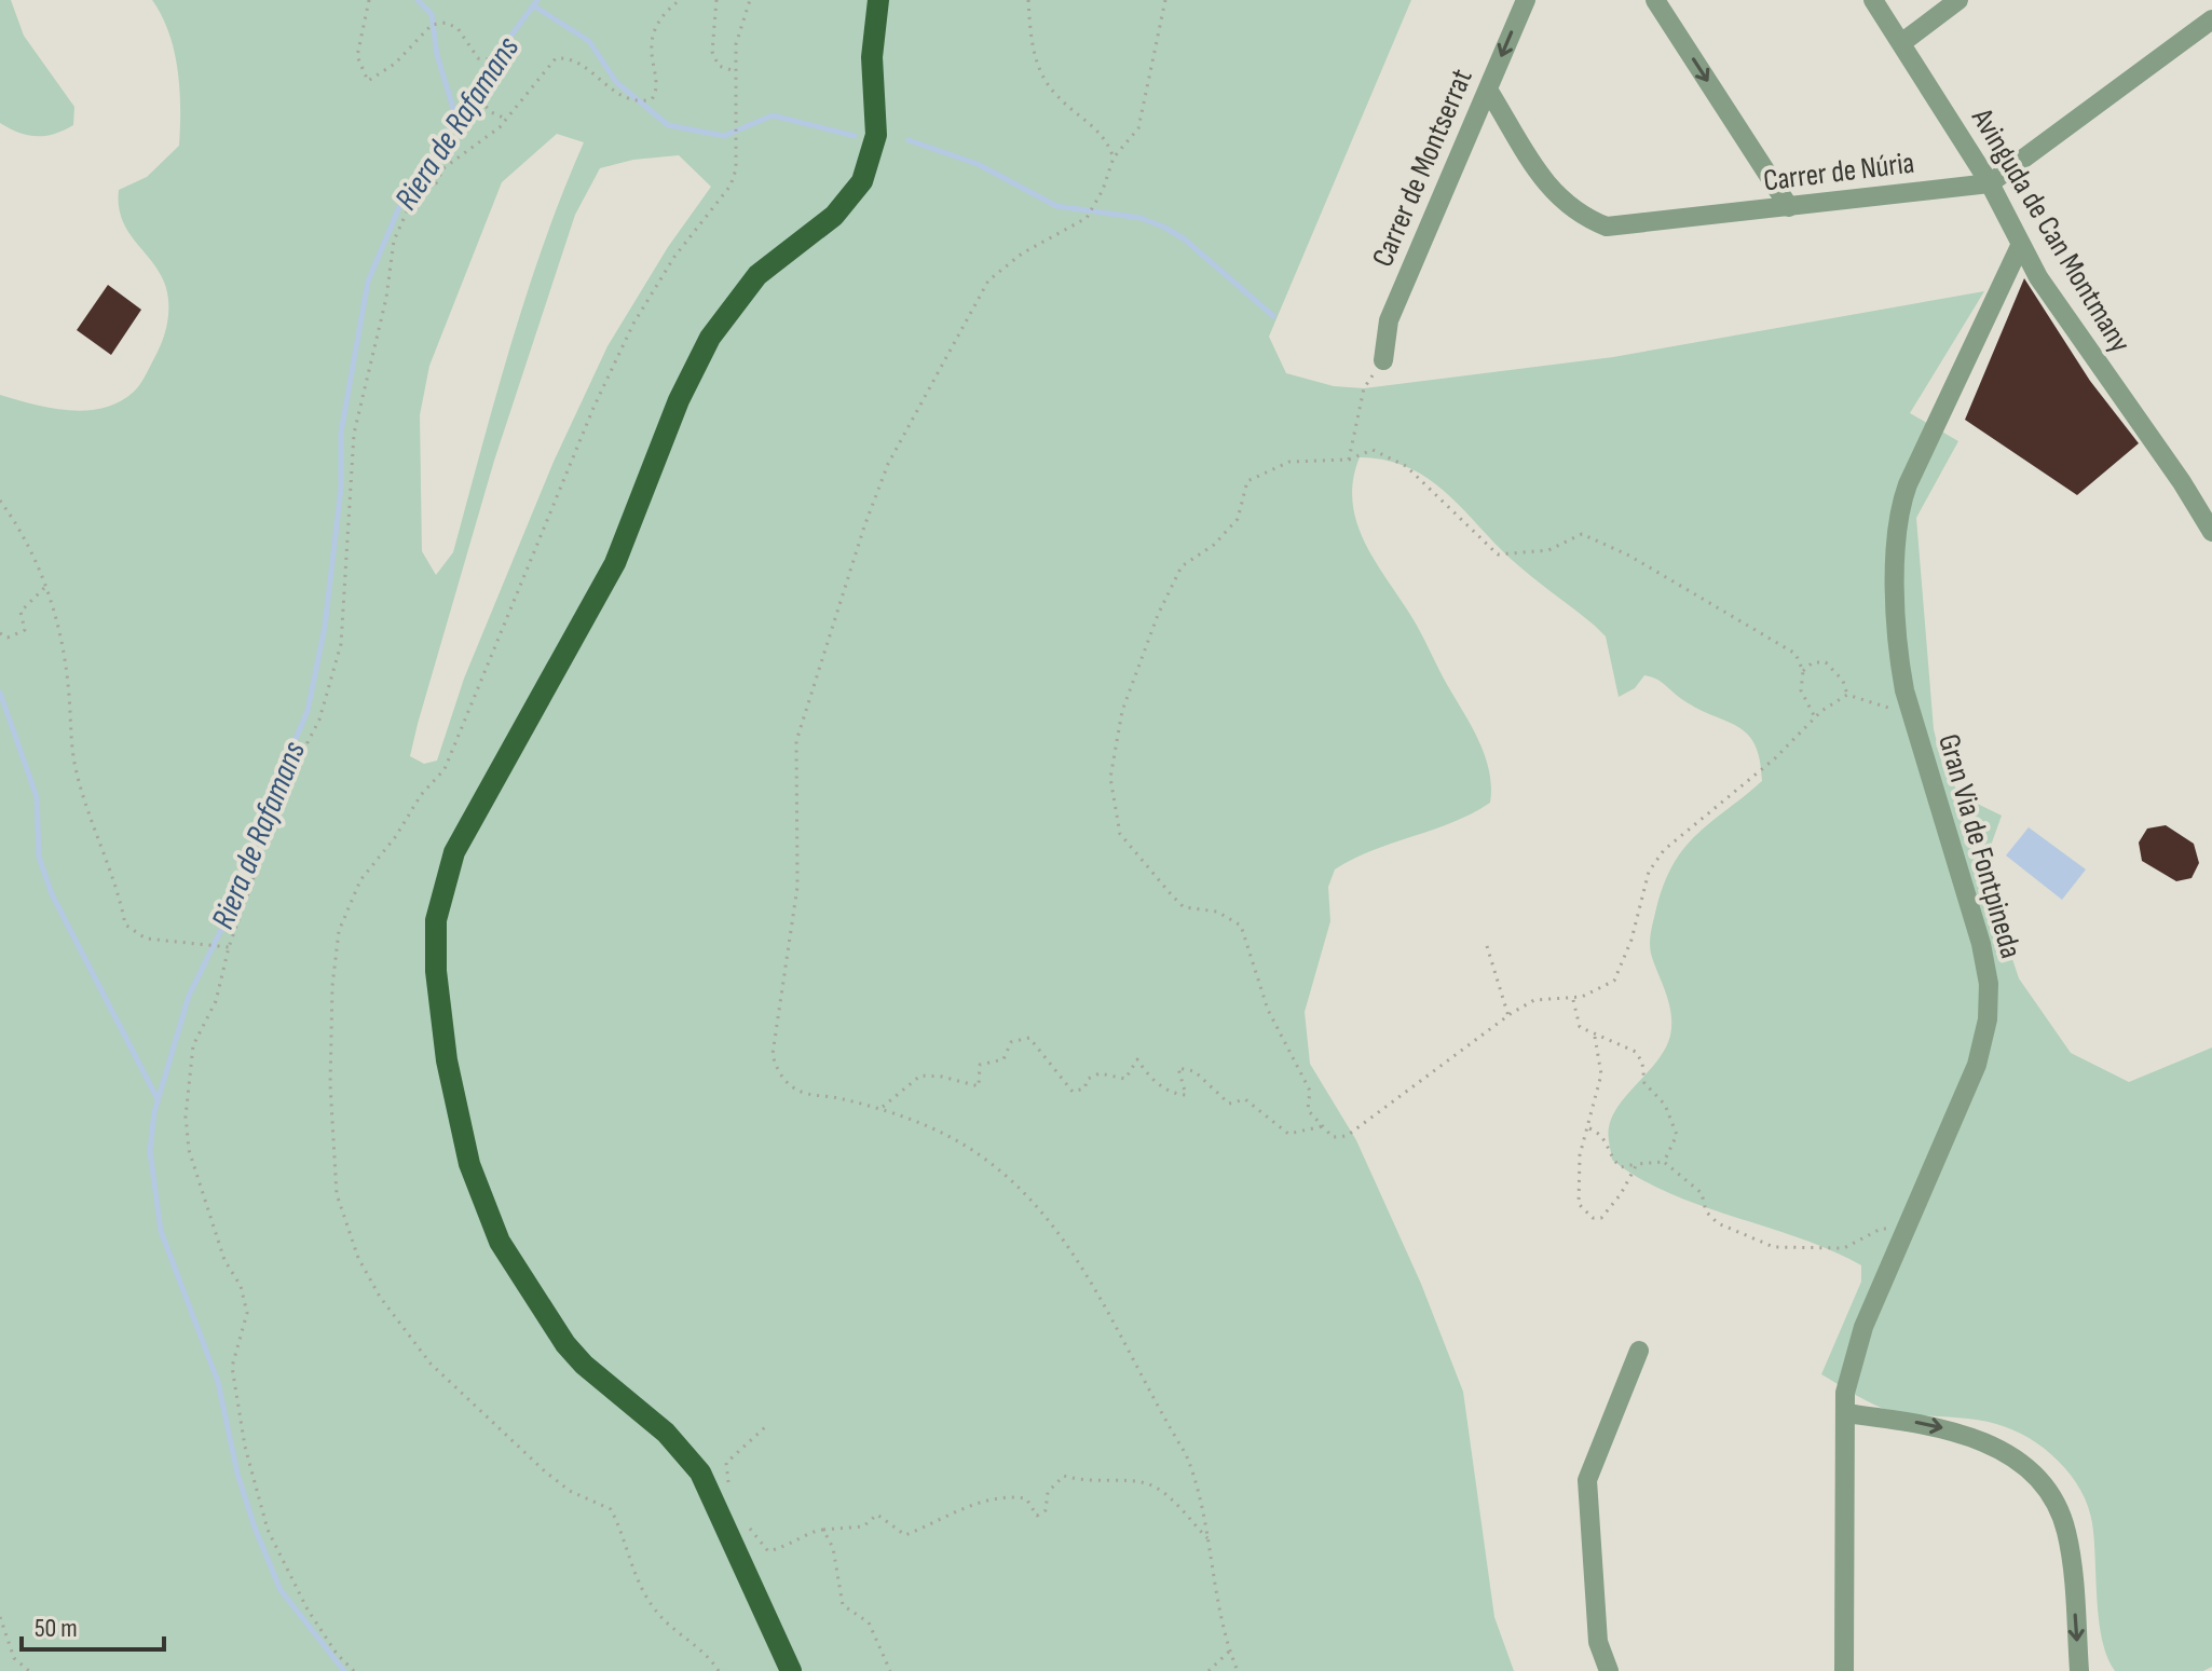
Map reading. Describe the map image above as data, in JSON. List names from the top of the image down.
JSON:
{
  "streets": {
    "street": [
      "Carrer de Montserrat",
      "Carrer de Núria",
      "Avinguda de Can Montmany",
      "Gran Via de Fontpineda"
    ]
  },
  "crossings": [
    ["Carrer de Montserrat", "Carrer de Núria"],
    ["Carrer de Núria", "Avinguda de Can Montmany"],
    ["Avinguda de Can Montmany", "Gran Via de Fontpineda"]
  ],
  "water": ["Riera de Rafamans"],
  "scale_bar": "50 m"
}
